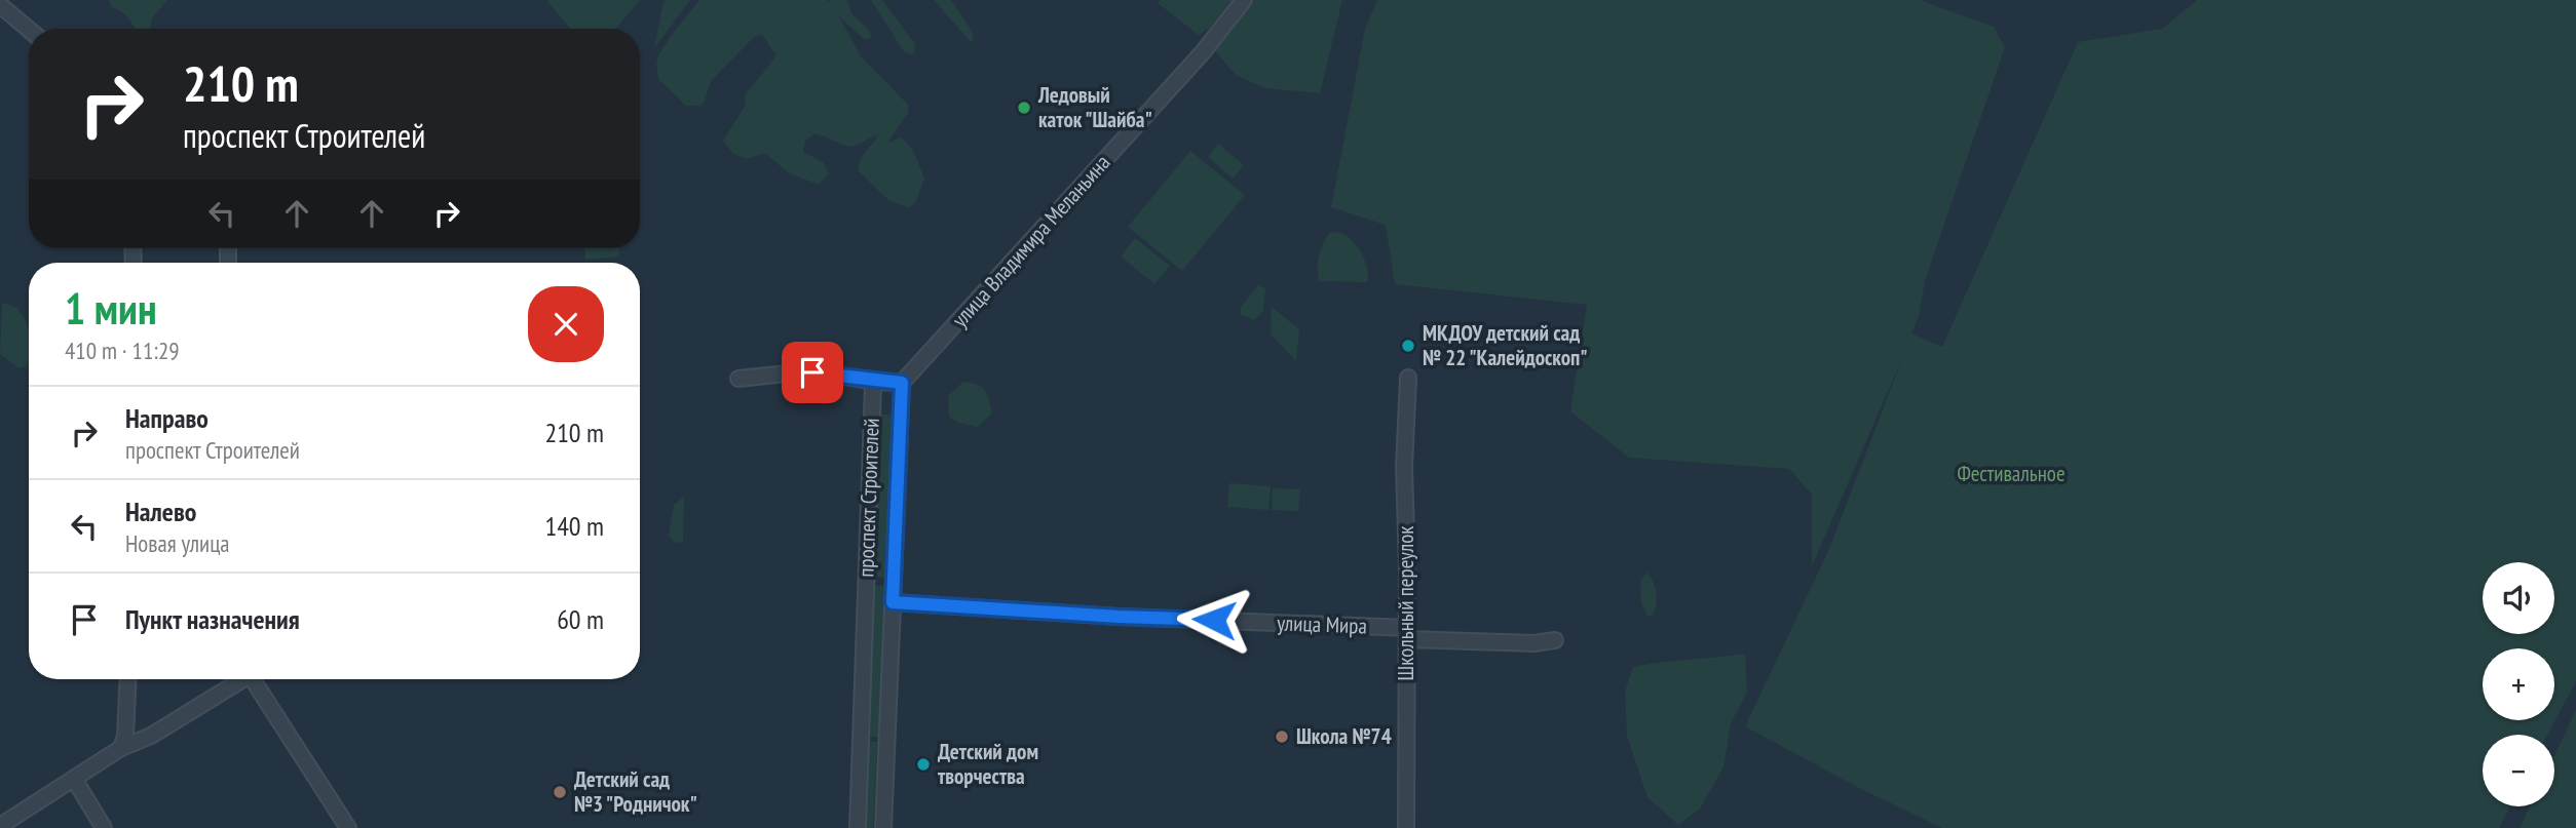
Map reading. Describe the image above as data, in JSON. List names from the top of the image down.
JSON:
{
  "streets": {
    "street": [
      "улица Владимира Меланьина",
      "проспект Строителей",
      "Школьный переулок",
      "улица Мира"
    ]
  },
  "crossings": [
    ["улица Владимира Меланьина", "проспект Строителей"],
    ["проспект Строителей", "улица Мира"],
    ["Школьный переулок", "улица Мира"]
  ],
  "parks": ["Фестивальное"],
  "places": [
    "Ледовый каток \"Шайба\"",
    "МКДОУ детский сад № 22 \"Калейдоскоп\"",
    "Школа №74",
    "Детский дом творчества",
    "Детский сад №3 \"Родничок\""
  ],
  "page": {
    "turn": ["210 m", "проспект Строителей"],
    "heading": ["1 мин", "410 m · 11:29"],
    "list": [
      {
        "name": "Направо",
        "note": "проспект Строителей",
        "value": "210 m"
      },
      {
        "name": "Налево",
        "note": "Новая улица",
        "value": "140 m"
      },
      {
        "name": "Пункт назначения",
        "value": "60 m"
      }
    ],
    "map_buttons": ["+", "−"]
  }
}
